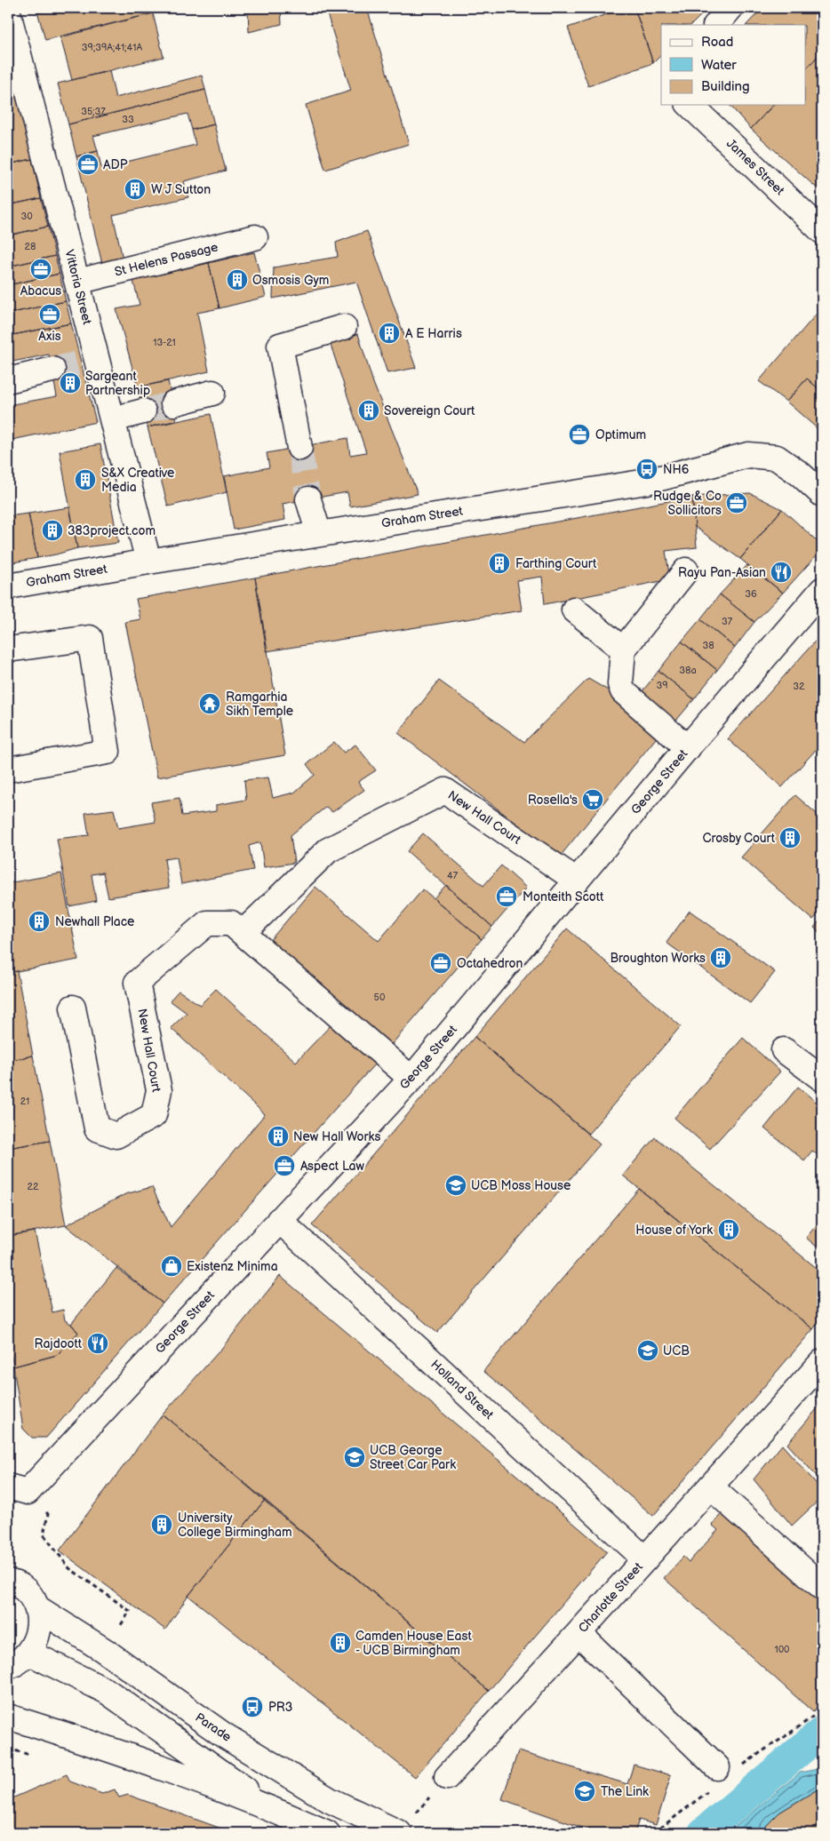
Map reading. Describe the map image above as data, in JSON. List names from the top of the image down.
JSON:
{
  "streets": {
    "street": [
      "James Street",
      "St Helens Passage",
      "Vittoria Street",
      "Graham Street",
      "George Street",
      "New Hall Court",
      "Holland Street",
      "Charlotte Street",
      "Parade"
    ]
  },
  "crossings": [
    ["St Helens Passage", "Vittoria Street"],
    ["Vittoria Street", "Graham Street"],
    ["George Street", "New Hall Court"],
    ["George Street", "Holland Street"],
    ["Holland Street", "Charlotte Street"]
  ],
  "places": {
    "office": [
      "ADP",
      "Abacus",
      "Axis",
      "Optimum",
      "Rudge & Co Sollicitors",
      "Monteith Scott",
      "Octahedron",
      "Aspect Law"
    ],
    "building": [
      "W J Sutton",
      "Osmosis Gym",
      "A E Harris",
      "Sargeant Partnership",
      "Sovereign Court",
      "S&X Creative Media",
      "383project.com",
      "Farthing Court",
      "Crosby Court",
      "Newhall Place",
      "Broughton Works",
      "New Hall Works",
      "House of York",
      "University College Birmingham",
      "Camden House East - UCB Birmingham"
    ],
    "bus stop": ["NH6", "PR3"],
    "restaurant": ["Rayu Pan-Asian", "Rajdoott"],
    "temple": ["Ramgarhia Sikh Temple"],
    "supermarket": ["Rosella's"],
    "school or university": [
      "UCB Moss House",
      "UCB",
      "UCB George Street Car Park",
      "The Link"
    ],
    "shop": ["Existenz Minima"]
  },
  "house_numbers": [
    "39;39A;41;41A",
    "35;37",
    "33",
    "30",
    "28",
    "13-21",
    "36",
    "37",
    "38",
    "38a",
    "39",
    "32",
    "47",
    "50",
    "21",
    "22",
    "100"
  ],
  "legend": ["Road", "Water", "Building"]
}
